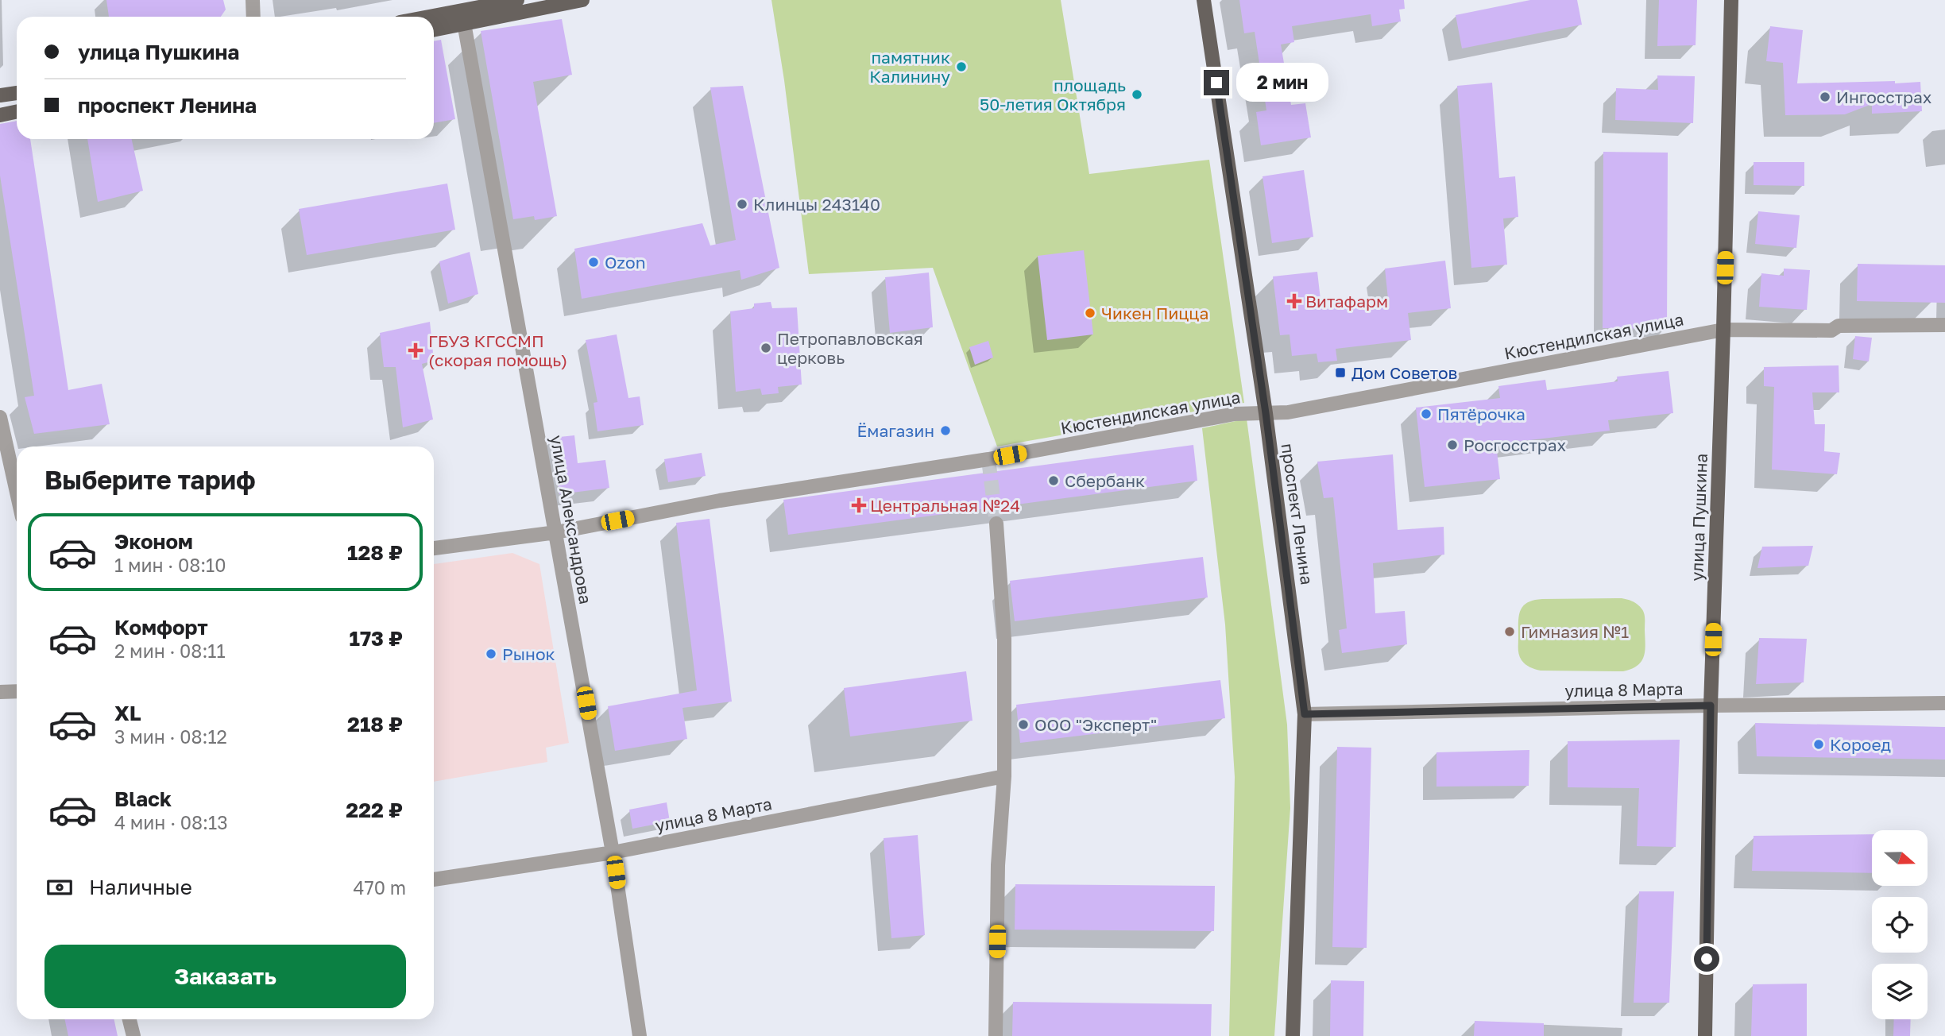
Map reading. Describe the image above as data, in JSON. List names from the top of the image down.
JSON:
{
  "streets": {
    "main road": ["проспект Ленина", "улица Пушкина"],
    "street": ["Кюстендилская улица", "улица Александрова", "улица 8 Марта"]
  },
  "crossings": [
    ["Кюстендилская улица", "проспект Ленина"],
    ["Кюстендилская улица", "улица Пушкина"],
    ["Кюстендилская улица", "улица Александрова"],
    ["проспект Ленина", "улица 8 Марта"],
    ["улица Пушкина", "улица 8 Марта"],
    ["улица Александрова", "улица 8 Марта"]
  ],
  "places": {
    "other": [
      "памятник Калинину",
      "площадь 50-летия Октября",
      "Ингосстрах",
      "Клинцы 243140",
      "Ozon",
      "Чикен Пицца",
      "Петропавловская церковь",
      "Пятёрочка",
      "Ёмагазин",
      "Росгосстрах",
      "Сбербанк",
      "Гимназия №1",
      "Рынок",
      "ООО \"Эксперт\"",
      "Короед"
    ],
    "health": ["Витафарм", "ГБУЗ КГССМП (скорая помощь)", "Центральная №24"],
    "transit": ["Дом Советов"]
  },
  "north": "right",
  "page": {
    "banner": ["улица Пушкина", "проспект Ленина"],
    "bubble": "2 мин",
    "heading": "Выберите тариф",
    "list": [
      {
        "name": "Эконом",
        "note": "1 мин · 08:10",
        "value": "128 ₽"
      },
      {
        "name": "Комфорт",
        "note": "2 мин · 08:11",
        "value": "173 ₽"
      },
      {
        "name": "XL",
        "note": "3 мин · 08:12",
        "value": "218 ₽"
      },
      {
        "name": "Black",
        "note": "4 мин · 08:13",
        "value": "222 ₽"
      }
    ],
    "pay": ["Наличные", "470 m"],
    "buttons": "Заказать"
  }
}
